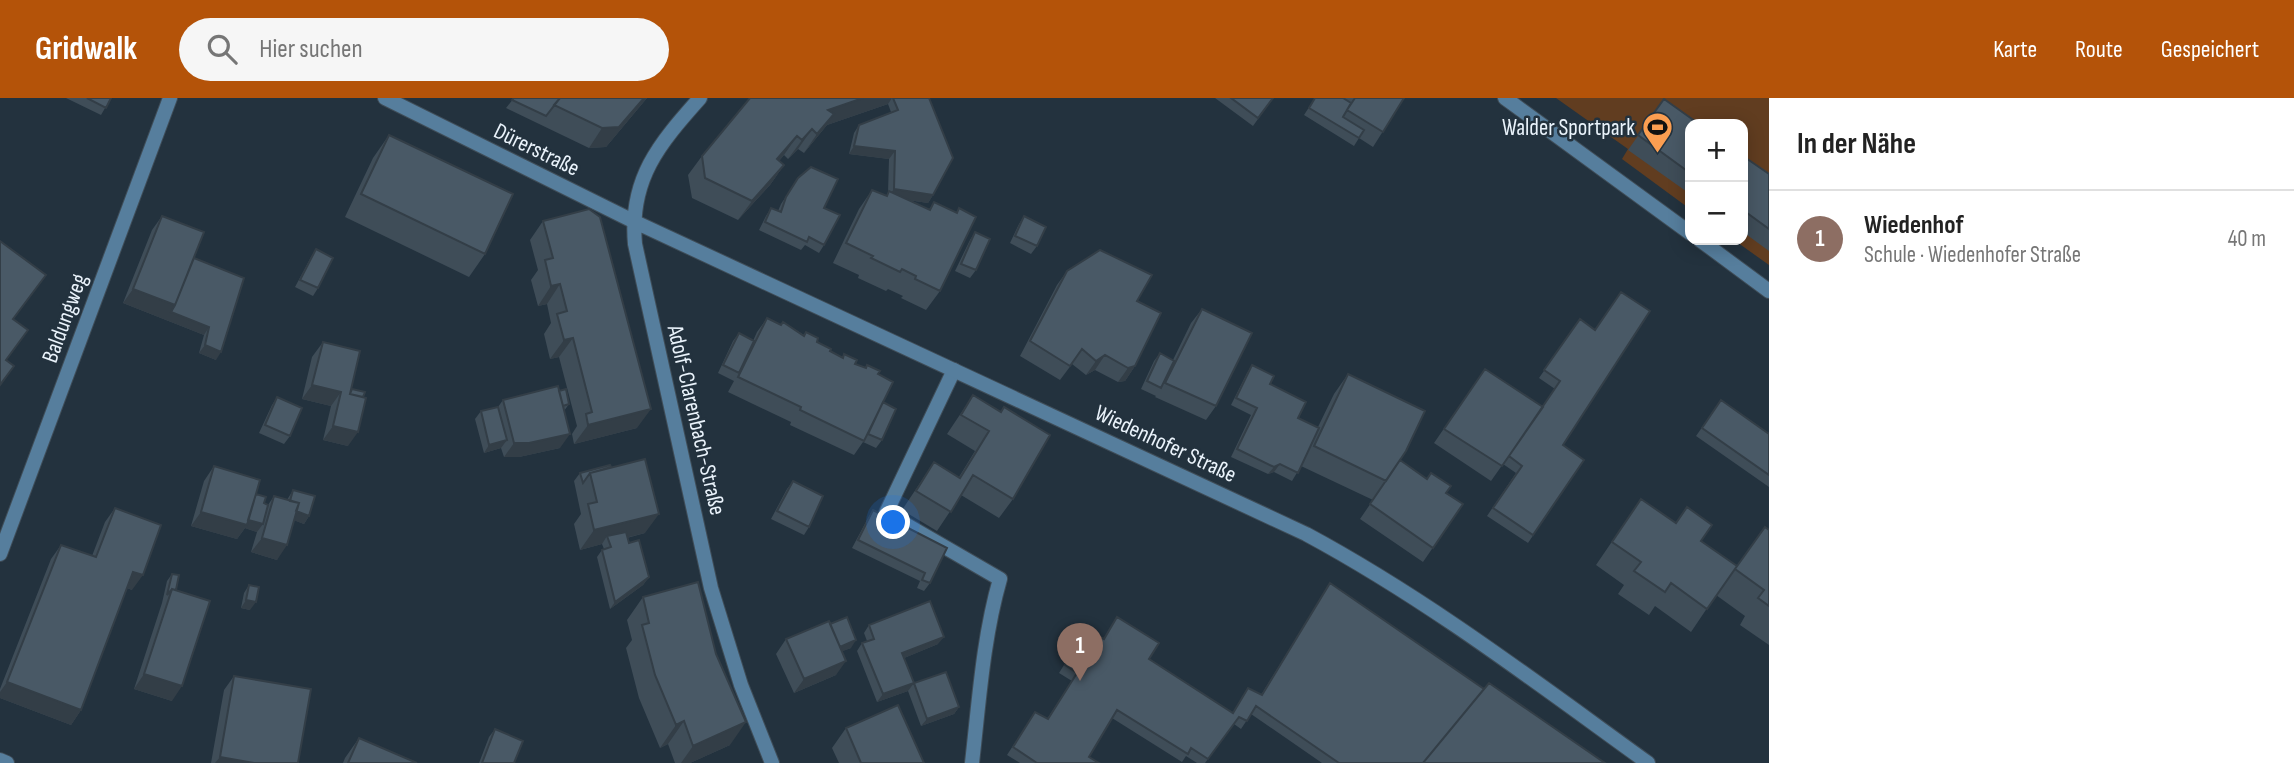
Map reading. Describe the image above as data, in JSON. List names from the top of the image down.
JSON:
{
  "streets": {
    "street": [
      "Dürerstraße",
      "Baldungweg",
      "Adolf-Clarenbach-Straße",
      "Wiedenhofer Straße"
    ]
  },
  "crossings": [
    ["Dürerstraße", "Adolf-Clarenbach-Straße"],
    ["Dürerstraße", "Wiedenhofer Straße"],
    ["Adolf-Clarenbach-Straße", "Wiedenhofer Straße"]
  ],
  "places": {
    "sports": ["Walder Sportpark"]
  },
  "page": {
    "header": "Gridwalk",
    "search": "Hier suchen",
    "nav": ["Karte", "Route", "Gespeichert"],
    "heading": "In der Nähe",
    "map_buttons": ["+", "−"],
    "list": [
      {
        "mark": "1",
        "name": "Wiedenhof",
        "note": "Schule · Wiedenhofer Straße",
        "value": "40 m"
      }
    ],
    "pins": "1"
  }
}
